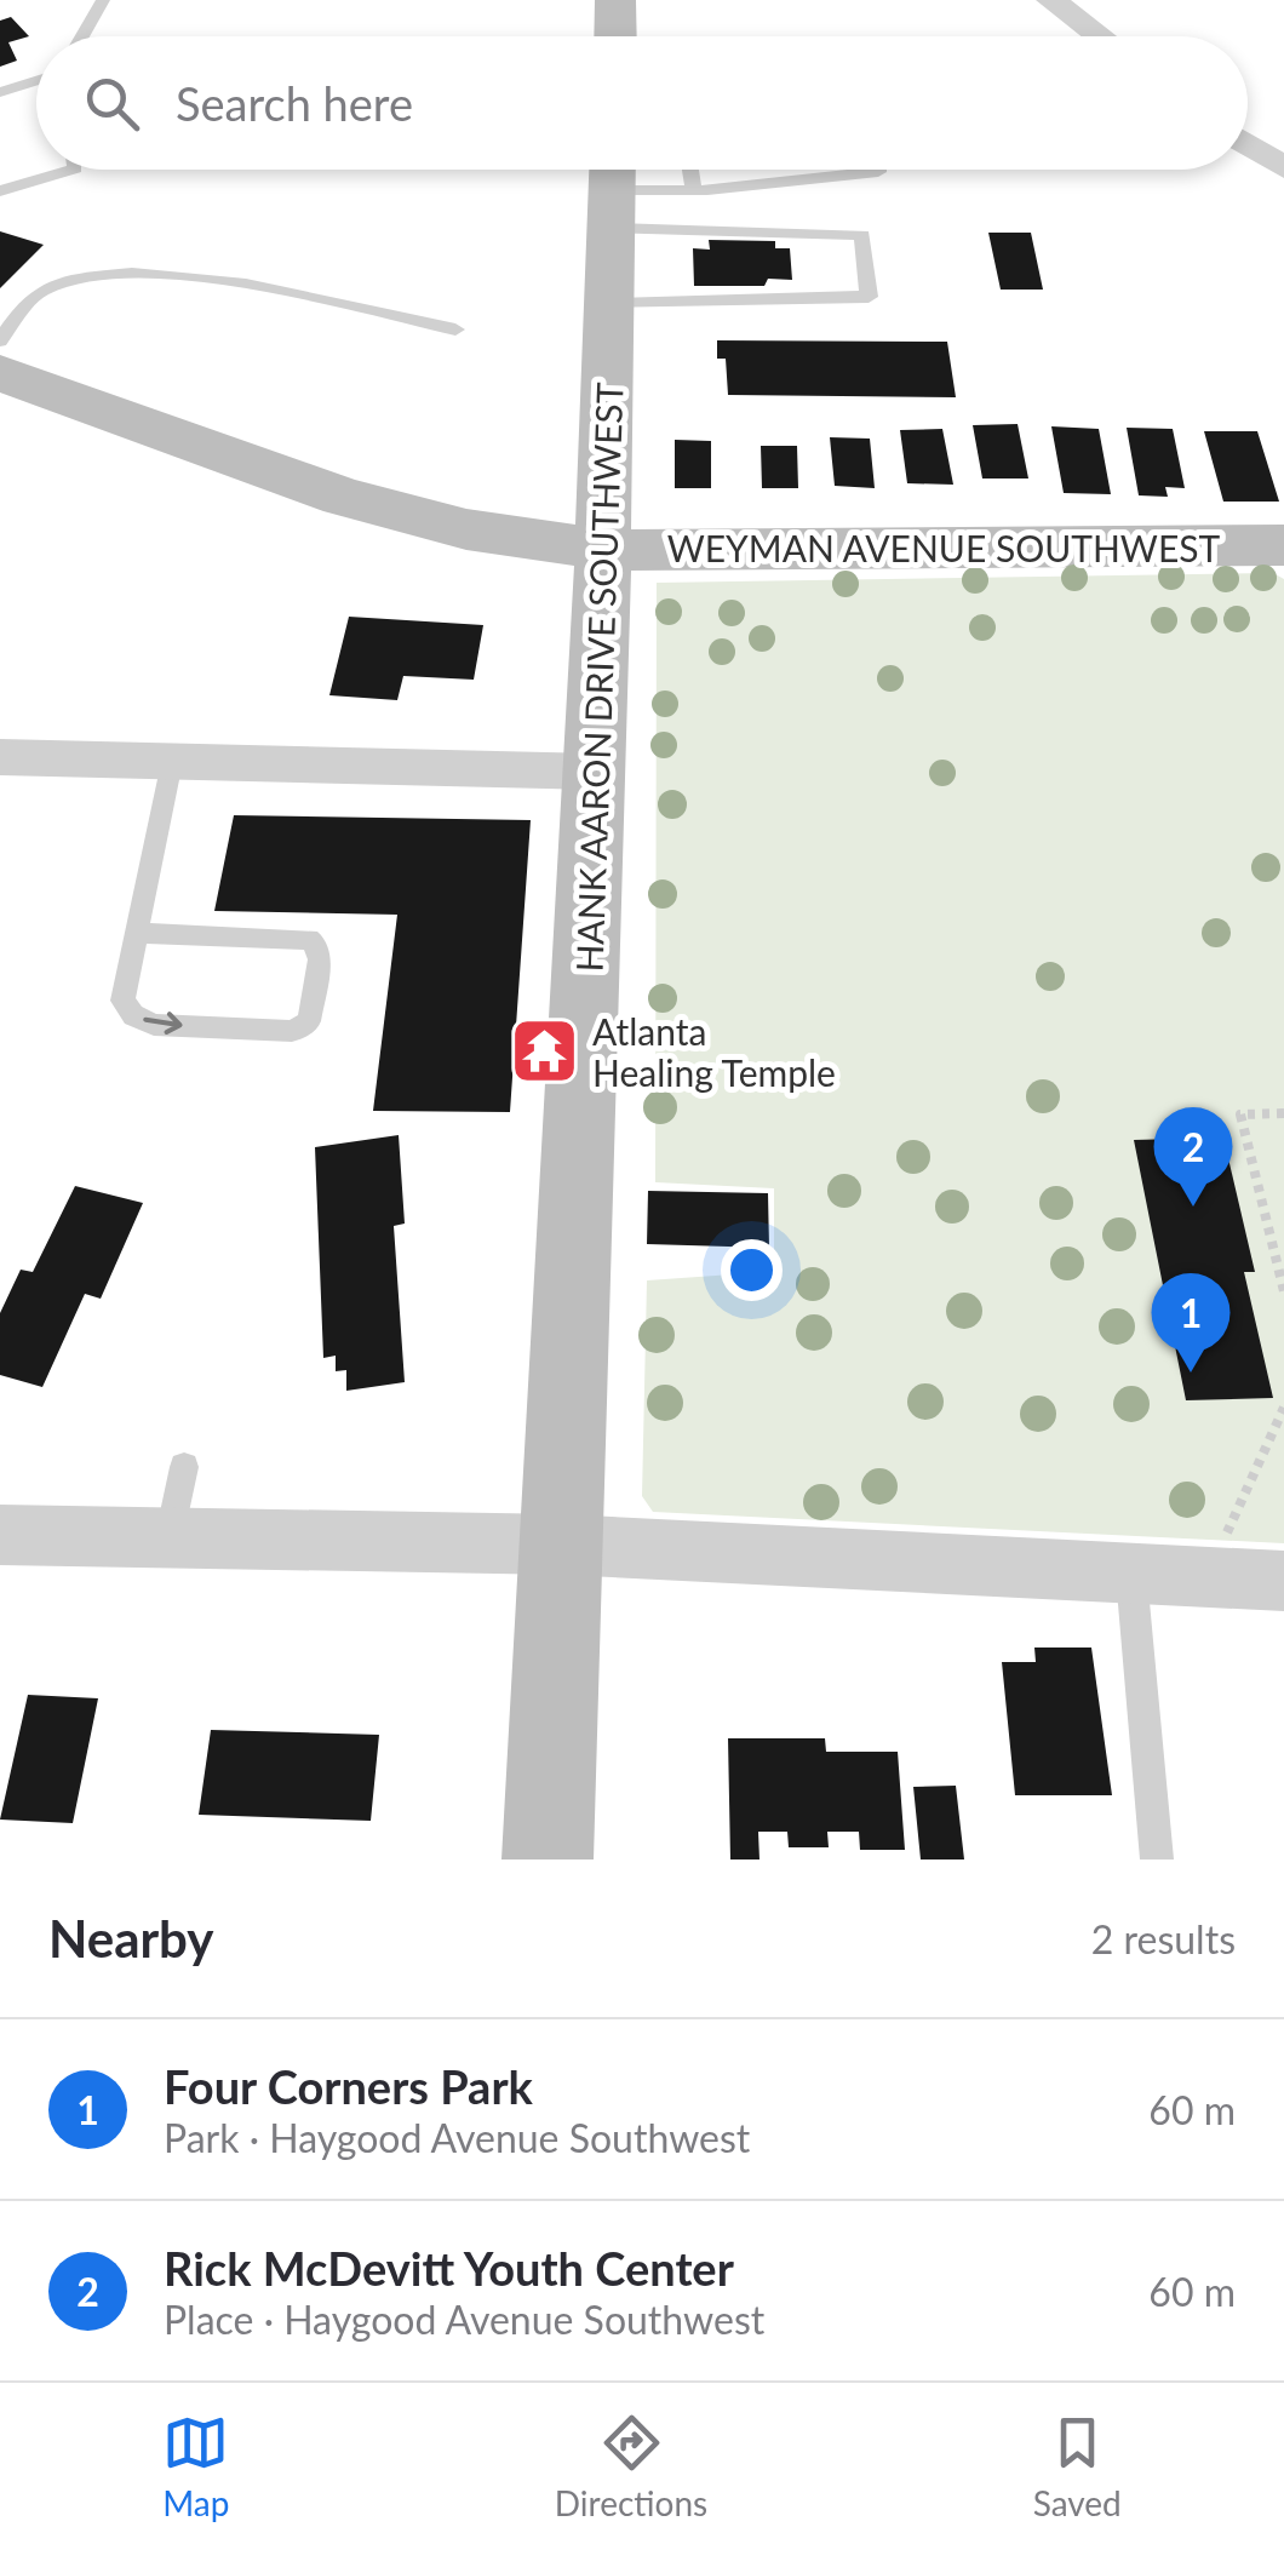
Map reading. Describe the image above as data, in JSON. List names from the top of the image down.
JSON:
{
  "streets": {
    "main road": ["WEYMAN AVENUE SOUTHWEST", "HANK AARON DRIVE SOUTHWEST"]
  },
  "crossings": [
    ["WEYMAN AVENUE SOUTHWEST", "HANK AARON DRIVE SOUTHWEST"]
  ],
  "places": {
    "temple": ["Atlanta Healing Temple"]
  },
  "page": {
    "search": "Search here",
    "pins": ["2", "1"],
    "heading": ["Nearby", "2 results"],
    "list": [
      {
        "mark": "1",
        "name": "Four Corners Park",
        "note": "Park · Haygood Avenue Southwest",
        "value": "60 m"
      },
      {
        "mark": "2",
        "name": "Rick McDevitt Youth Center",
        "note": "Place · Haygood Avenue Southwest",
        "value": "60 m"
      }
    ],
    "nav": ["Map", "Directions", "Saved"]
  }
}
